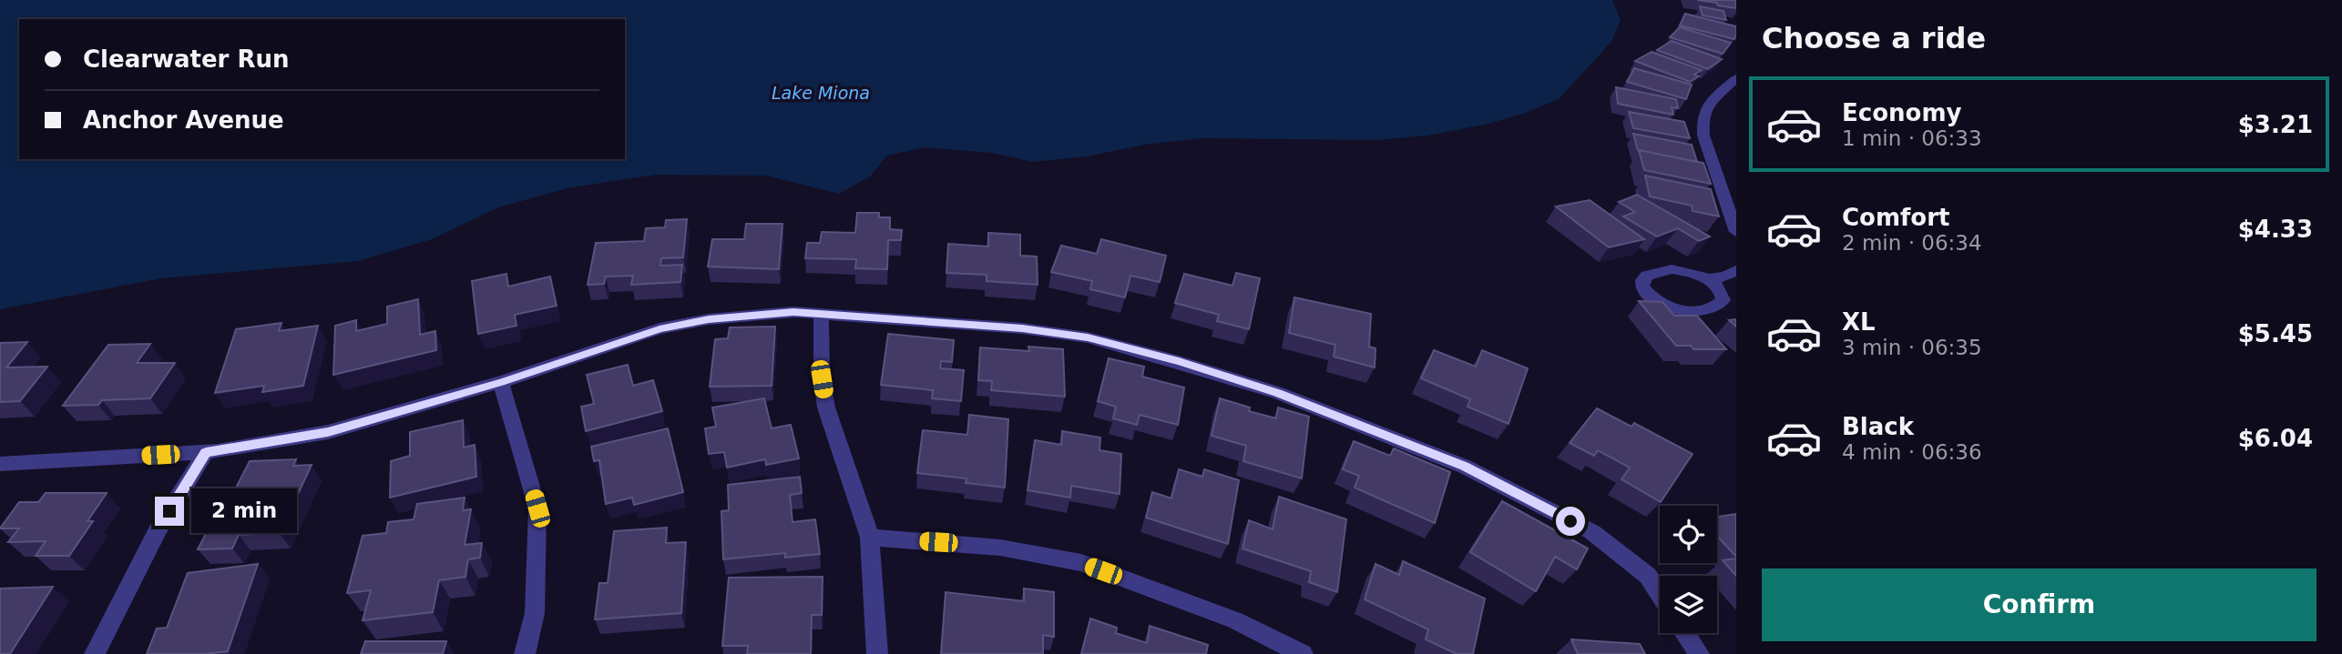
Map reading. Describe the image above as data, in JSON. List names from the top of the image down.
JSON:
{
  "water": ["Lake Miona"],
  "page": {
    "heading": "Choose a ride",
    "banner": ["Clearwater Run", "Anchor Avenue"],
    "list": [
      {
        "name": "Economy",
        "note": "1 min · 06:33",
        "value": "$3.21"
      },
      {
        "name": "Comfort",
        "note": "2 min · 06:34",
        "value": "$4.33"
      },
      {
        "name": "XL",
        "note": "3 min · 06:35",
        "value": "$5.45"
      },
      {
        "name": "Black",
        "note": "4 min · 06:36",
        "value": "$6.04"
      }
    ],
    "bubble": "2 min",
    "buttons": "Confirm"
  }
}
